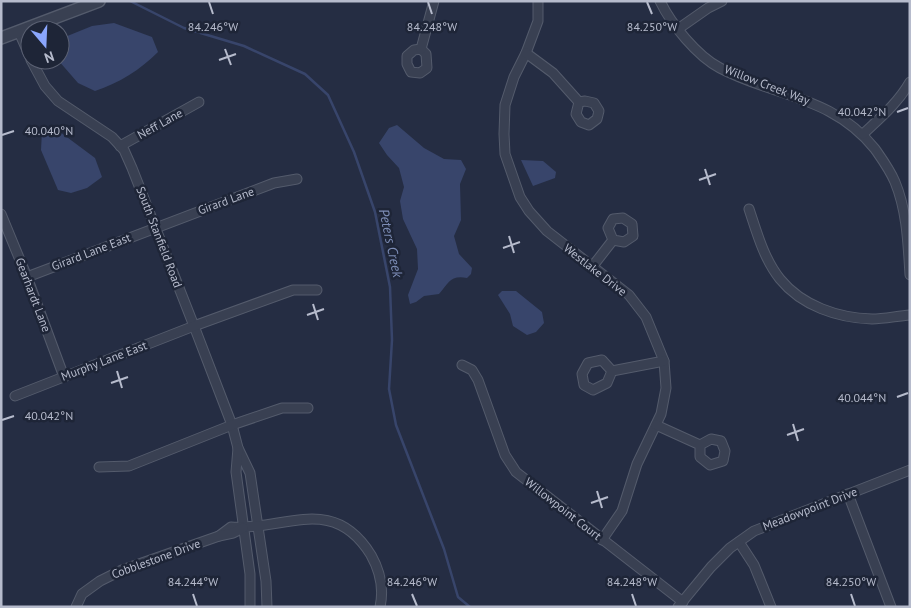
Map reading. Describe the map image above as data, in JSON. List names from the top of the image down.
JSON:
{
  "streets": {
    "street": [
      "Willow Creek Way",
      "Neff Lane",
      "Girard Lane",
      "South Stanfield Road",
      "Girard Lane East",
      "Westlake Drive",
      "Gearhardt Lane",
      "Murphy Lane East",
      "Willowpoint Court",
      "Meadowpoint Drive",
      "Cobblestone Drive"
    ]
  },
  "crossings": [
    ["Neff Lane", "South Stanfield Road"],
    ["Girard Lane", "South Stanfield Road"],
    ["Girard Lane", "Girard Lane East"],
    ["South Stanfield Road", "Girard Lane East"],
    ["South Stanfield Road", "Murphy Lane East"],
    ["South Stanfield Road", "Cobblestone Drive"],
    ["Girard Lane East", "Gearhardt Lane"],
    ["Westlake Drive", "Willowpoint Court"],
    ["Gearhardt Lane", "Murphy Lane East"],
    ["Willowpoint Court", "Meadowpoint Drive"]
  ],
  "water": ["Peters Creek"],
  "north": "bottom",
  "coordinates": [
    "84.246°W",
    "84.248°W",
    "84.250°W",
    "40.042°N",
    "40.040°N",
    "40.044°N",
    "84.244°W"
  ]
}
